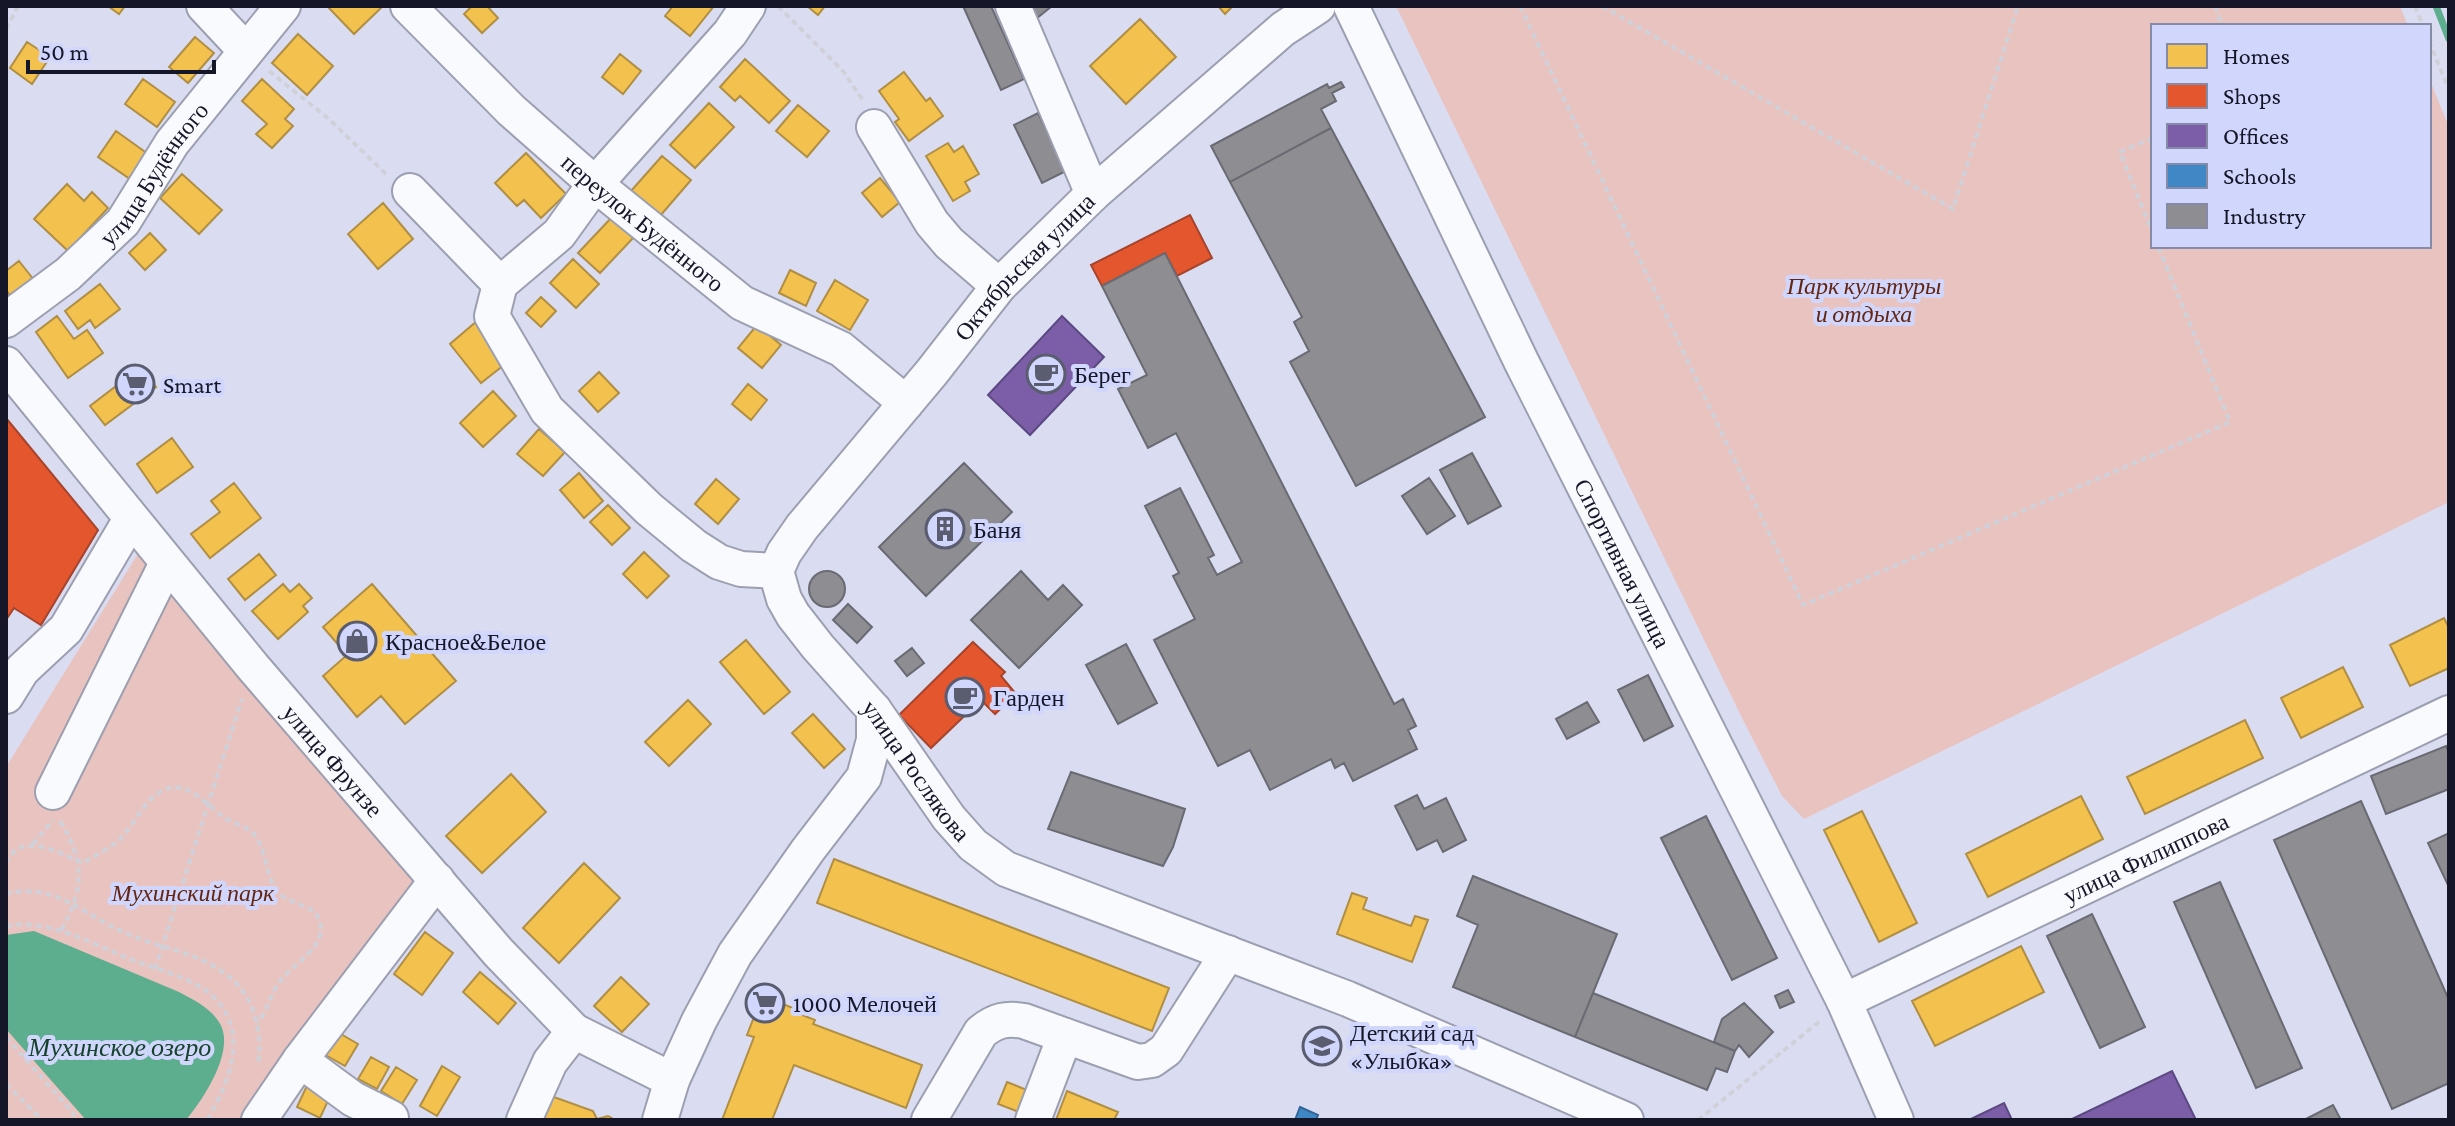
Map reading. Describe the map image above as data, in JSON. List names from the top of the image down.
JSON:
{
  "streets": {
    "street": [
      "улица Будённого",
      "переулок Будённого",
      "Октябрьская улица",
      "Спортивная улица",
      "улица Фрунзе",
      "улица Рослякова",
      "улица Филиппова"
    ]
  },
  "crossings": [
    ["переулок Будённого", "Октябрьская улица"],
    ["Октябрьская улица", "улица Рослякова"],
    ["Спортивная улица", "улица Филиппова"]
  ],
  "water": ["Мухинское озеро"],
  "parks": ["Парк культуры и отдыха", "Мухинский парк"],
  "places": {
    "cafe": ["Берег", "Гарден"],
    "supermarket": ["Smart", "1000 Мелочей"],
    "building": ["Баня"],
    "shop": ["Красное&Белое"],
    "school or university": ["Детский сад «Улыбка»"]
  },
  "legend": [
    "Homes",
    "Shops",
    "Offices",
    "Schools",
    "Industry"
  ],
  "scale_bar": "50 m"
}
